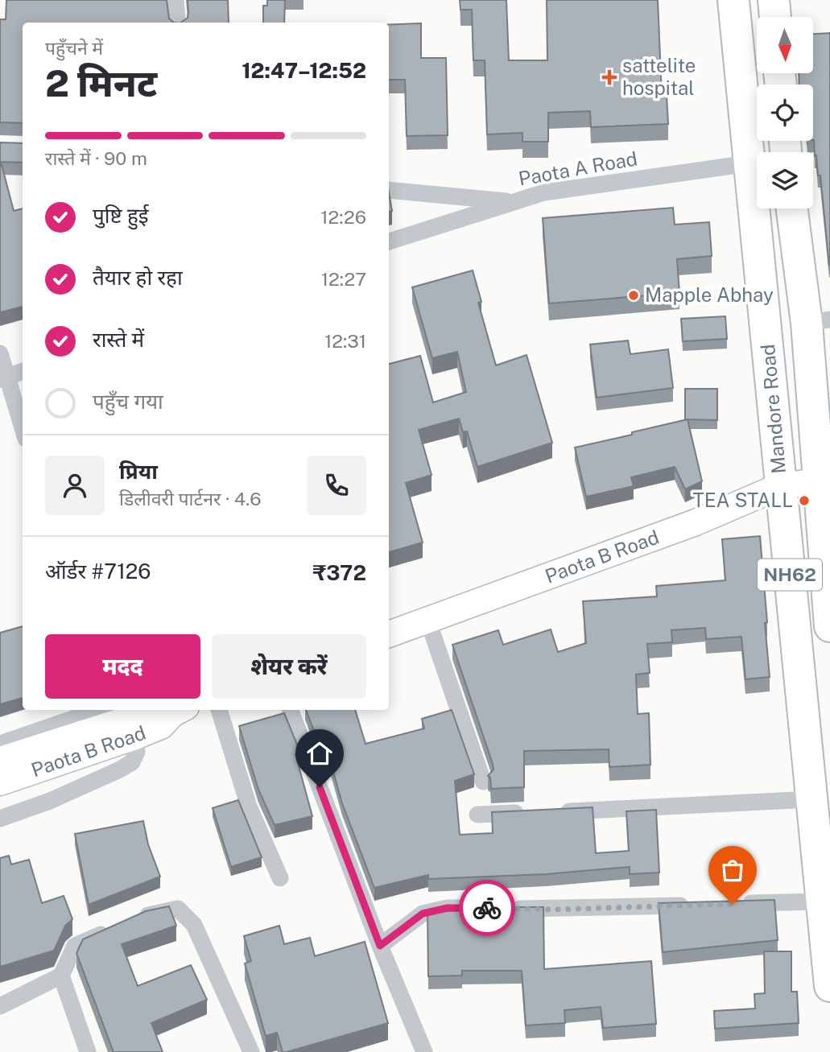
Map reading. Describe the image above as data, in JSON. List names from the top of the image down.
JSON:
{
  "streets": {
    "highway": ["Mandore Road", "NH62"],
    "street": ["Paota A Road", "Paota B Road"]
  },
  "crossings": [
    ["Paota A Road", "Mandore Road"],
    ["Mandore Road", "Paota B Road"]
  ],
  "places": {
    "health": ["sattelite hospital"],
    "other": ["Mapple Abhay", "TEA STALL"]
  },
  "north": "bottom",
  "page": {
    "heading": ["2 मिनट", "पहुँचने में", "12:47–12:52"],
    "panel": [
      "प्रिया",
      "डिलीवरी पार्टनर · 4.6",
      "ऑर्डर #7126",
      "₹372"
    ],
    "bar": "रास्ते में · 90 m",
    "list": [
      ["पुष्टि हुई", "12:26"],
      ["तैयार हो रहा", "12:27"],
      ["रास्ते में", "12:31"],
      "पहुँच गया"
    ],
    "buttons": ["मदद", "शेयर करें"]
  }
}
